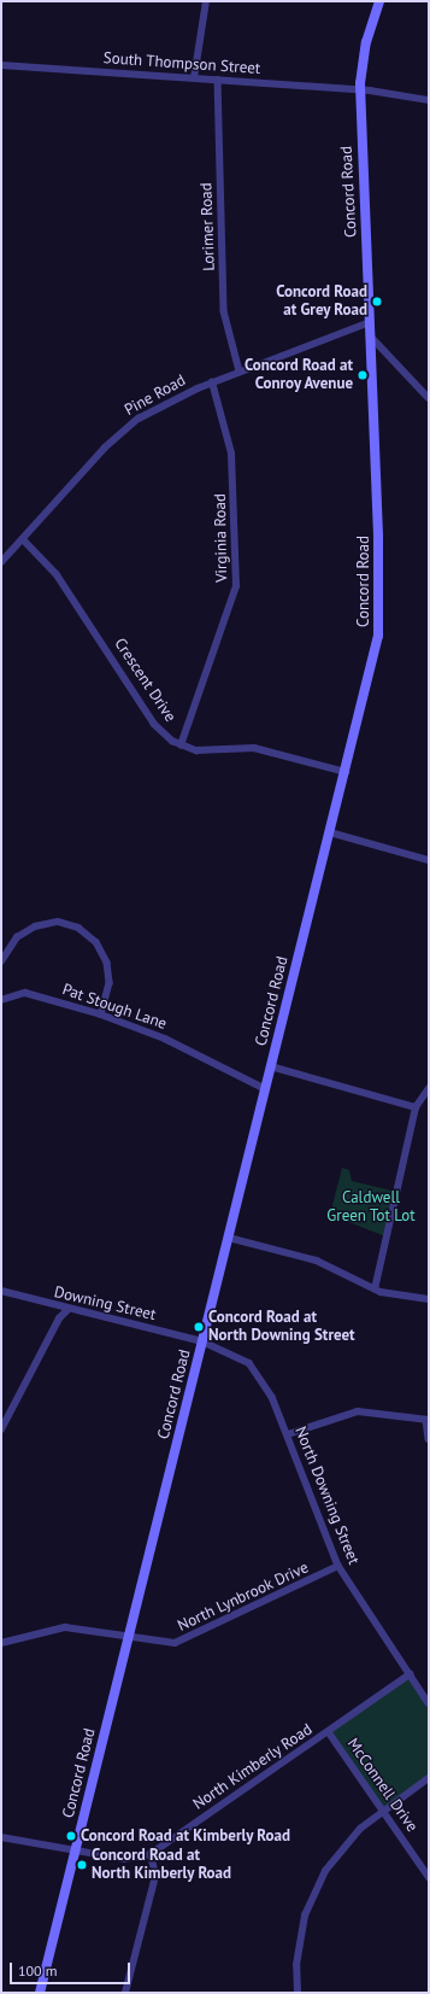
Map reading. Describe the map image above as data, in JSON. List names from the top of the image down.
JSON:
{
  "streets": {
    "main road": ["Concord Road"],
    "street": [
      "South Thompson Street",
      "Lorimer Road",
      "Pine Road",
      "Virginia Road",
      "Crescent Drive",
      "Pat Stough Lane",
      "Downing Street",
      "North Downing Street",
      "North Lynbrook Drive",
      "North Kimberly Road",
      "McConnell Drive"
    ]
  },
  "crossings": [
    ["South Thompson Street", "Concord Road"],
    ["South Thompson Street", "Lorimer Road"],
    ["Concord Road", "Pine Road"],
    ["Concord Road", "Crescent Drive"],
    ["Concord Road", "Pat Stough Lane"],
    ["Concord Road", "Downing Street"],
    ["Concord Road", "North Downing Street"],
    ["Concord Road", "North Lynbrook Drive"],
    ["Concord Road", "North Kimberly Road"],
    ["Lorimer Road", "Pine Road"],
    ["Pine Road", "Virginia Road"],
    ["Pine Road", "Crescent Drive"],
    ["Virginia Road", "Crescent Drive"],
    ["Downing Street", "North Downing Street"],
    ["North Downing Street", "North Lynbrook Drive"],
    ["North Downing Street", "North Kimberly Road"],
    ["North Kimberly Road", "McConnell Drive"]
  ],
  "parks": ["Caldwell Green Tot Lot"],
  "places": [
    "Concord Road at Grey Road",
    "Concord Road at Conroy Avenue",
    "Concord Road at North Downing Street",
    "Concord Road at Kimberly Road",
    "Concord Road at North Kimberly Road"
  ],
  "scale_bar": "100 m"
}
